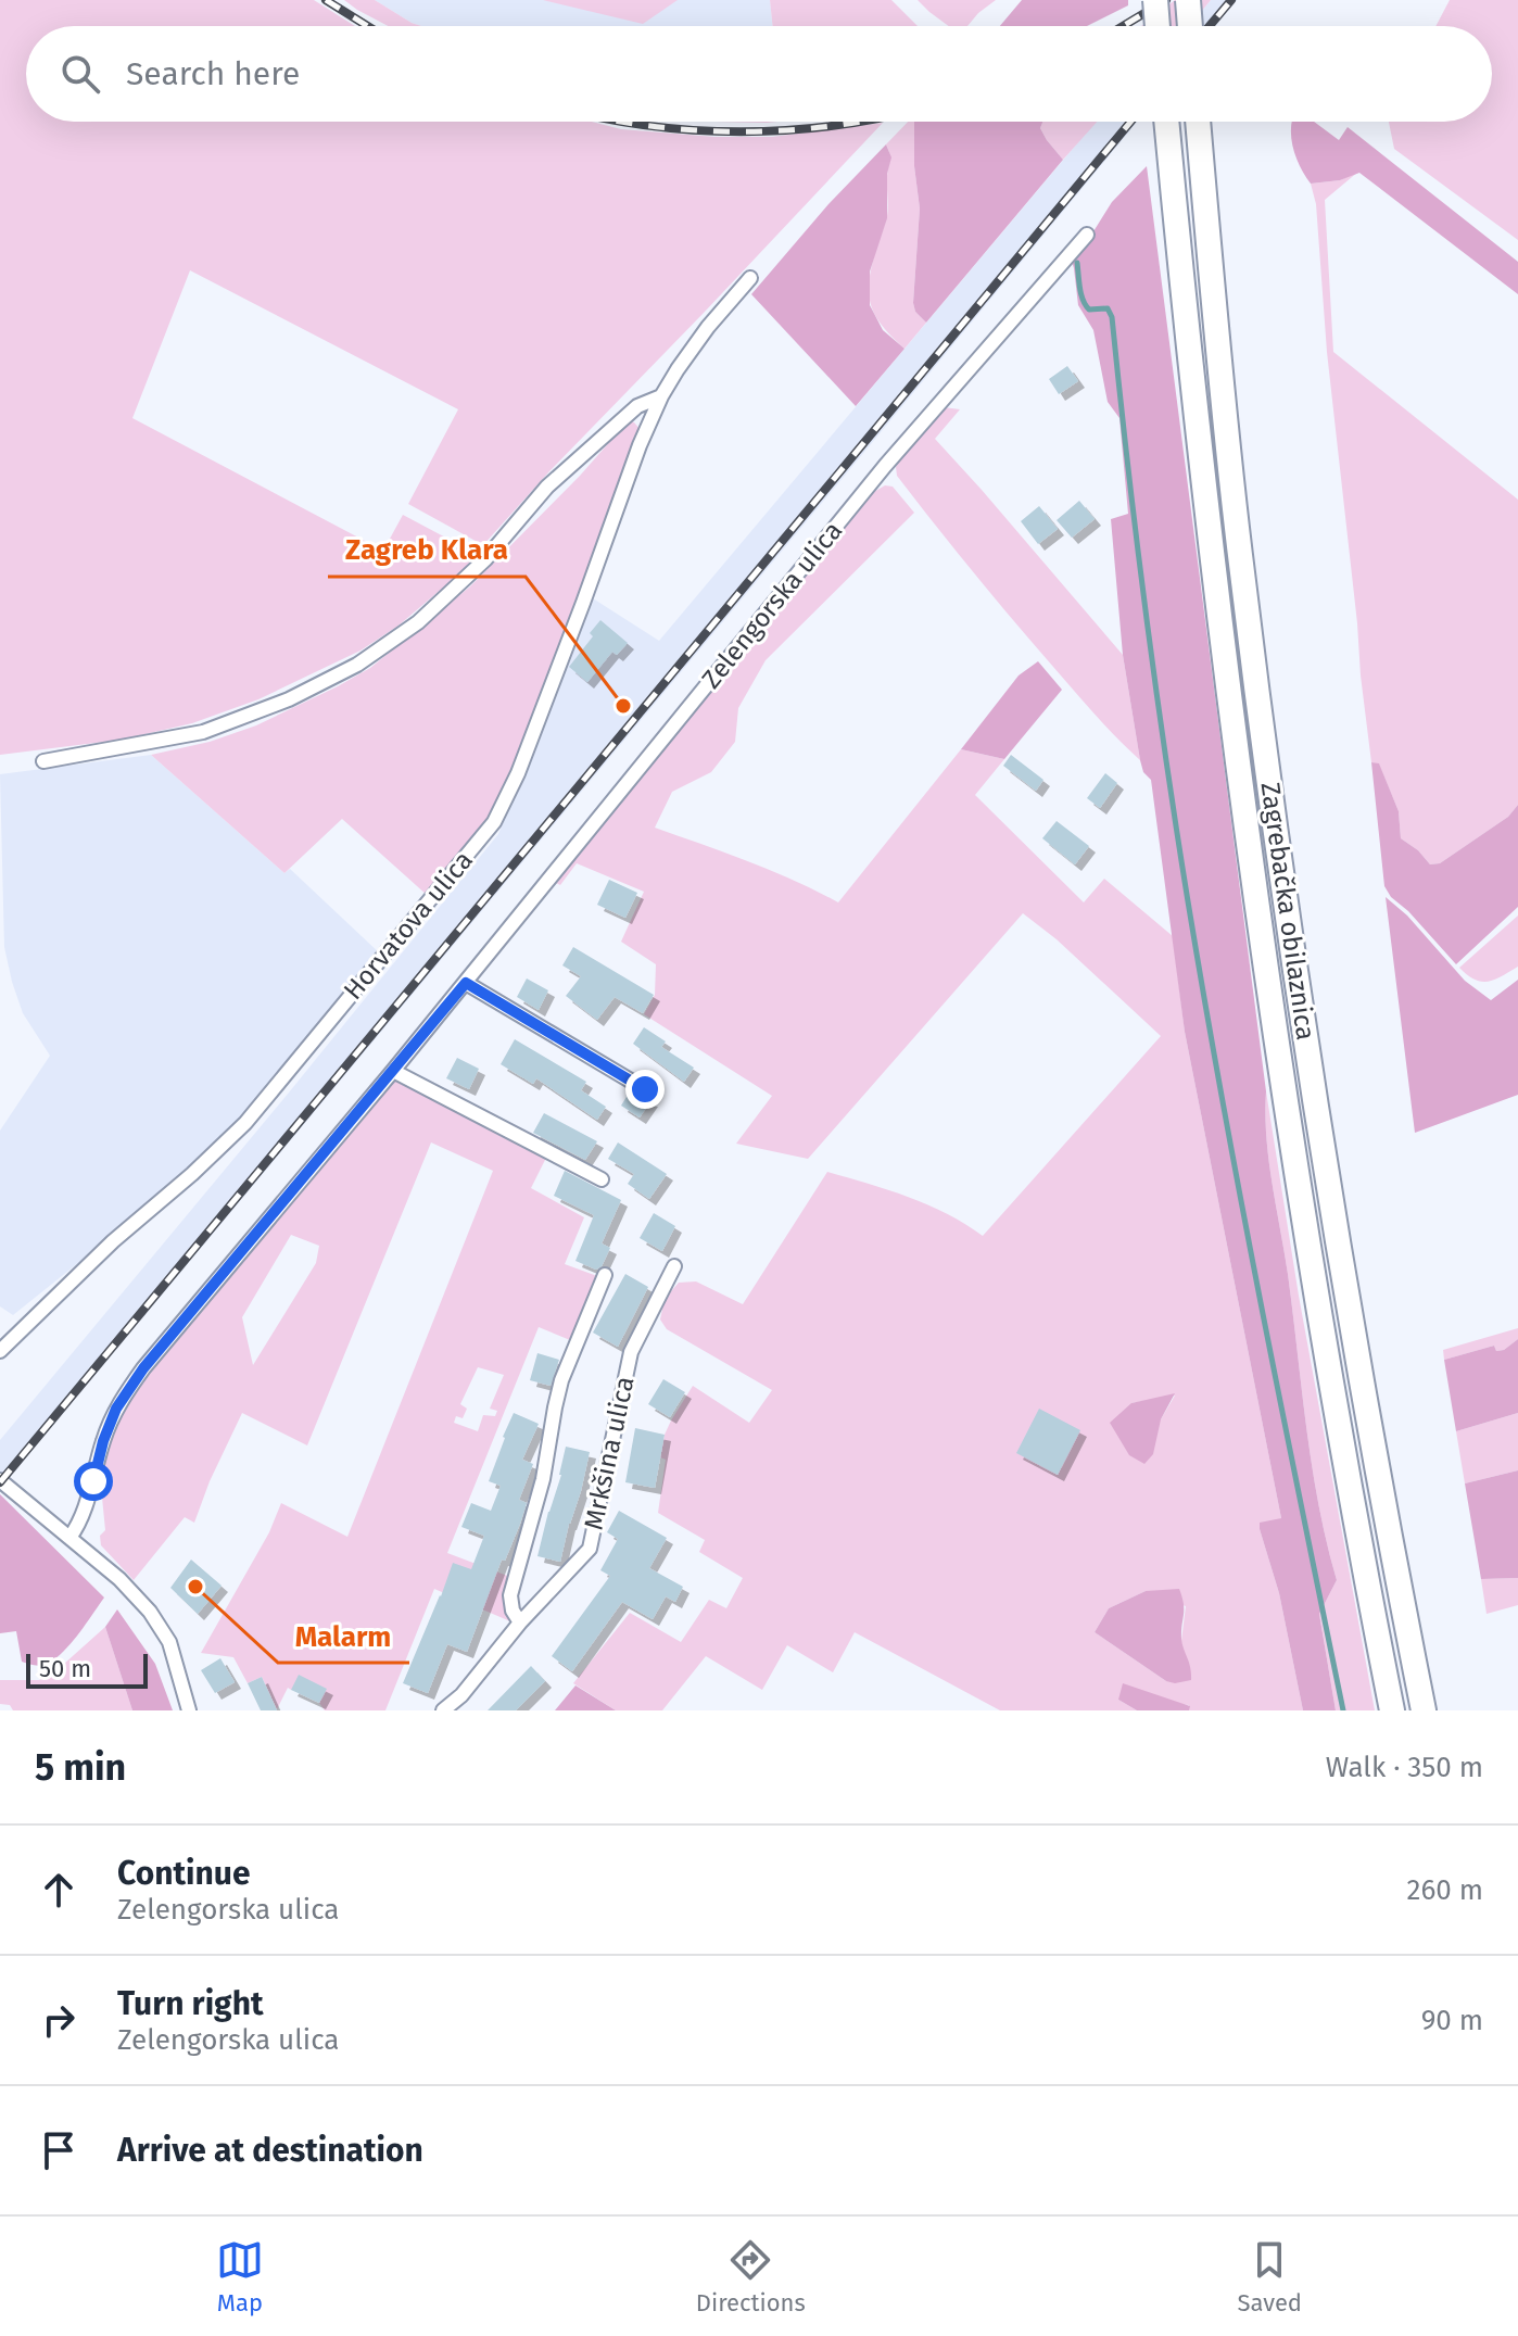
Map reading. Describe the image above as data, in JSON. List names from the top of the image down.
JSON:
{
  "streets": {
    "highway": ["Zagrebačka obilaznica"],
    "street": ["Zelengorska ulica", "Horvatova ulica", "Mrkšina ulica"]
  },
  "places": ["Zagreb Klara", "Malarm"],
  "scale_bar": "50 m",
  "page": {
    "search": "Search here",
    "scale": "50 m",
    "heading": ["5 min", "Walk · 350 m"],
    "list": [
      ["Continue", "Zelengorska ulica", "260 m"],
      ["Turn right", "Zelengorska ulica", "90 m"],
      "Arrive at destination"
    ],
    "nav": ["Map", "Directions", "Saved"]
  }
}
